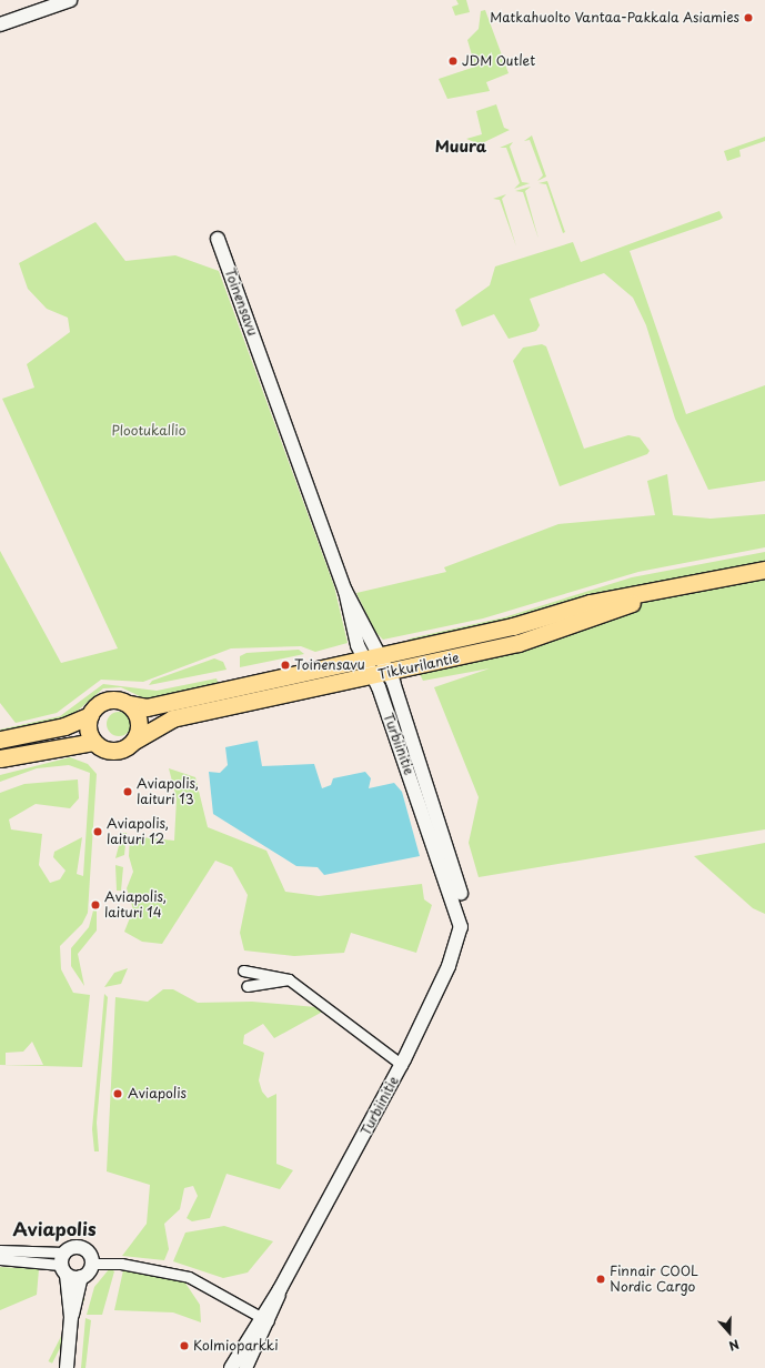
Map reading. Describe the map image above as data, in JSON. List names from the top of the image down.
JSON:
{
  "streets": {
    "main road": ["Tikkurilantie"],
    "street": ["Toinensavu", "Turbiinitie"]
  },
  "crossings": [
    ["Toinensavu", "Tikkurilantie"],
    ["Toinensavu", "Turbiinitie"],
    ["Tikkurilantie", "Turbiinitie"]
  ],
  "districts": ["Muura", "Aviapolis"],
  "parks": ["Plootukallio"],
  "places": [
    "Matkahuolto Vantaa-Pakkala Asiamies",
    "JDM Outlet",
    "Toinensavu",
    "Aviapolis, laituri 13",
    "Aviapolis, laituri 12",
    "Aviapolis, laituri 14",
    "Aviapolis",
    "Finnair COOL Nordic Cargo",
    "Kolmioparkki"
  ],
  "north": "bottom"
}
